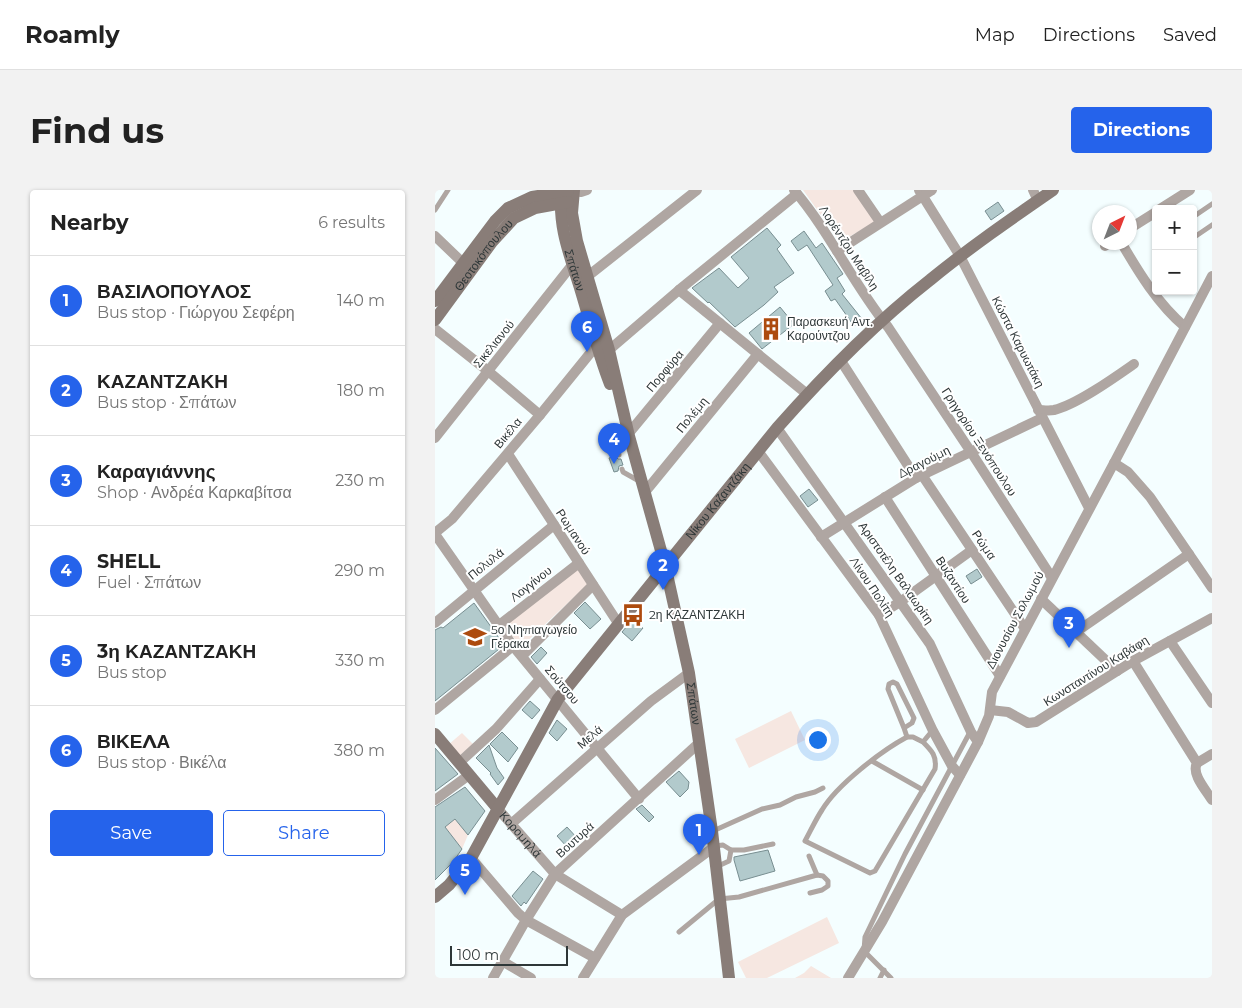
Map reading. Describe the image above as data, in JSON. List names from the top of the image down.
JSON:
{
  "streets": {
    "main road": [
      "Θεοτοκόπουλου",
      "Σπάτων",
      "Νίκου Καζαντζάκη",
      "Κορομηλά"
    ],
    "street": [
      "Λορέντζου Μαβίλη",
      "Κώστα Καρυωτάκη",
      "Σικελιανού",
      "Πορφύρα",
      "Πολέμη",
      "Βικέλα",
      "Γρηγορίου Ξενόπουλου",
      "Δραγούμη",
      "Ρωμανού",
      "Ρώμα",
      "Πολυλά",
      "Αριστοτέλη Βαλαωρίτη",
      "Βυζαντίου",
      "Λογγίνου",
      "Λίνου Πολίτη",
      "Διονυσίου Σολωμού",
      "Κωνσταντίνου Καβάφη",
      "Σούτσου",
      "Μελά",
      "Βουτυρά"
    ]
  },
  "crossings": [
    ["Λορέντζου Μαβίλη", "Βικέλα"],
    ["Λορέντζου Μαβίλη", "Γρηγορίου Ξενόπουλου"],
    ["Λορέντζου Μαβίλη", "Νίκου Καζαντζάκη"],
    ["Θεοτοκόπουλου", "Σπάτων"],
    ["Σπάτων", "Σικελιανού"],
    ["Σπάτων", "Πορφύρα"],
    ["Σπάτων", "Πολέμη"],
    ["Σπάτων", "Βικέλα"],
    ["Σπάτων", "Νίκου Καζαντζάκη"],
    ["Σπάτων", "Μελά"],
    ["Σπάτων", "Βουτυρά"],
    ["Κώστα Καρυωτάκη", "Δραγούμη"],
    ["Κώστα Καρυωτάκη", "Νίκου Καζαντζάκη"],
    ["Κώστα Καρυωτάκη", "Διονυσίου Σολωμού"],
    ["Βικέλα", "Ρωμανού"],
    ["Βικέλα", "Σούτσου"],
    ["Γρηγορίου Ξενόπουλου", "Δραγούμη"],
    ["Γρηγορίου Ξενόπουλου", "Νίκου Καζαντζάκη"],
    ["Γρηγορίου Ξενόπουλου", "Διονυσίου Σολωμού"],
    ["Δραγούμη", "Ρώμα"],
    ["Δραγούμη", "Αριστοτέλη Βαλαωρίτη"],
    ["Δραγούμη", "Βυζαντίου"],
    ["Δραγούμη", "Λίνου Πολίτη"],
    ["Νίκου Καζαντζάκη", "Ρωμανού"],
    ["Νίκου Καζαντζάκη", "Ρώμα"],
    ["Νίκου Καζαντζάκη", "Αριστοτέλη Βαλαωρίτη"],
    ["Νίκου Καζαντζάκη", "Λίνου Πολίτη"],
    ["Νίκου Καζαντζάκη", "Σούτσου"],
    ["Νίκου Καζαντζάκη", "Κορομηλά"],
    ["Ρωμανού", "Πολυλά"],
    ["Ρωμανού", "Λογγίνου"],
    ["Ρώμα", "Διονυσίου Σολωμού"],
    ["Πολυλά", "Σούτσου"],
    ["Αριστοτέλη Βαλαωρίτη", "Διονυσίου Σολωμού"],
    ["Βυζαντίου", "Διονυσίου Σολωμού"],
    ["Λογγίνου", "Σούτσου"],
    ["Λίνου Πολίτη", "Διονυσίου Σολωμού"],
    ["Διονυσίου Σολωμού", "Κωνσταντίνου Καβάφη"],
    ["Σούτσου", "Μελά"],
    ["Σούτσου", "Βουτυρά"],
    ["Μελά", "Κορομηλά"],
    ["Κορομηλά", "Βουτυρά"]
  ],
  "places": {
    "building": ["Παρασκευή Αντ. Καρούντζου"],
    "bus stop": ["2η ΚΑΖΑΝΤΖΑΚΗ"],
    "school or university": ["5ο Νηπιαγωγείο Γέρακα"]
  },
  "scale_bar": "100 m",
  "north": "top right",
  "page": {
    "header": "Roamly",
    "nav": ["Map", "Directions", "Saved"],
    "buttons": [
      "Directions",
      ["Save", "Share"]
    ],
    "title": "Find us",
    "heading": ["Nearby", "6 results"],
    "map_buttons": ["+", "−"],
    "list": [
      {
        "mark": "1",
        "name": "ΒΑΣΙΛΟΠΟΥΛΟΣ",
        "note": "Bus stop · Γιώργου Σεφέρη",
        "value": "140 m"
      },
      {
        "mark": "2",
        "name": "ΚΑΖΑΝΤΖΑΚΗ",
        "note": "Bus stop · Σπάτων",
        "value": "180 m"
      },
      {
        "mark": "3",
        "name": "Καραγιάννης",
        "note": "Shop · Ανδρέα Καρκαβίτσα",
        "value": "230 m"
      },
      {
        "mark": "4",
        "name": "SHELL",
        "note": "Fuel · Σπάτων",
        "value": "290 m"
      },
      {
        "mark": "5",
        "name": "3η ΚΑΖΑΝΤΖΑΚΗ",
        "note": "Bus stop",
        "value": "330 m"
      },
      {
        "mark": "6",
        "name": "ΒΙΚΕΛΑ",
        "note": "Bus stop · Βικέλα",
        "value": "380 m"
      }
    ],
    "pins": [
      "6",
      "4",
      "2",
      "3",
      "1",
      "5"
    ],
    "scale": "100 m"
  }
}
